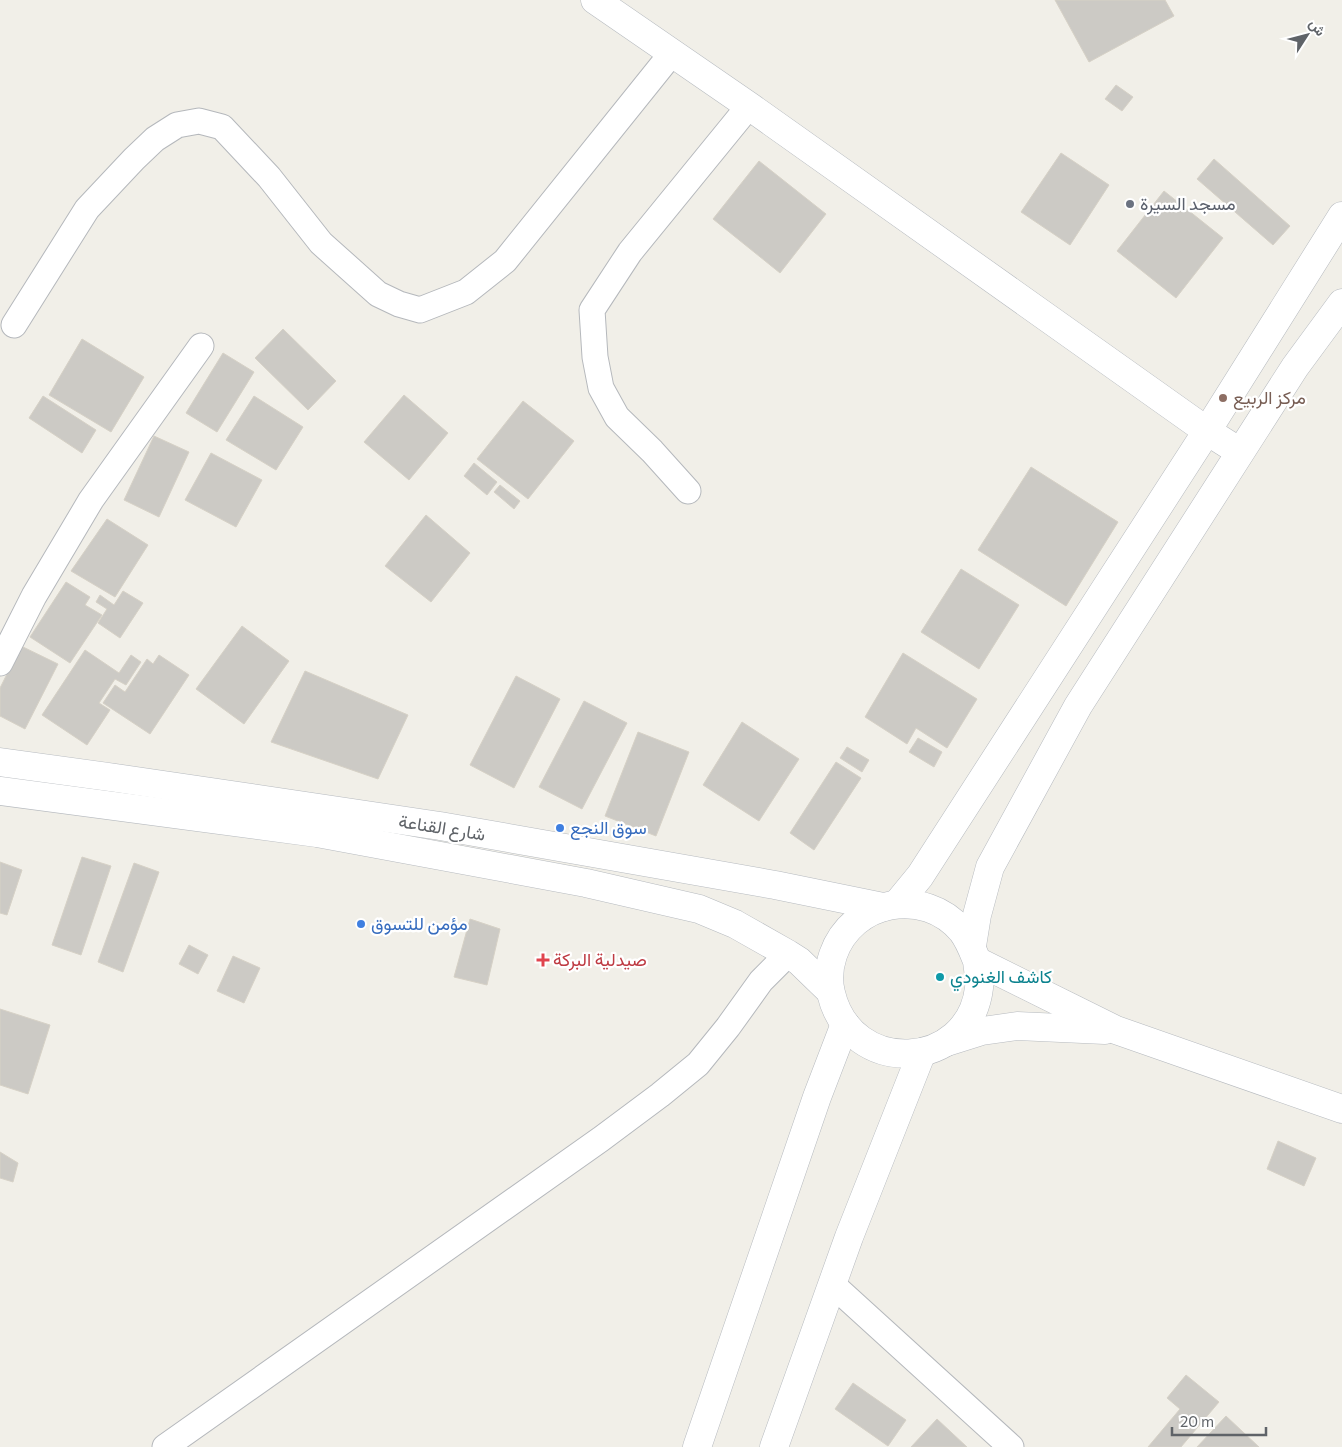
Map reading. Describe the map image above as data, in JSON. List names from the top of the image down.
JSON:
{
  "streets": {
    "street": ["شارع القناعة"]
  },
  "places": {
    "other": [
      "مسجد السيرة",
      "مركز الربيع",
      "سوق النجع",
      "مؤمن للتسوق",
      "كاشف الغنودي"
    ],
    "health": ["صيدلية البركة"]
  },
  "scale_bar": "20 m",
  "north": "top right"
}
